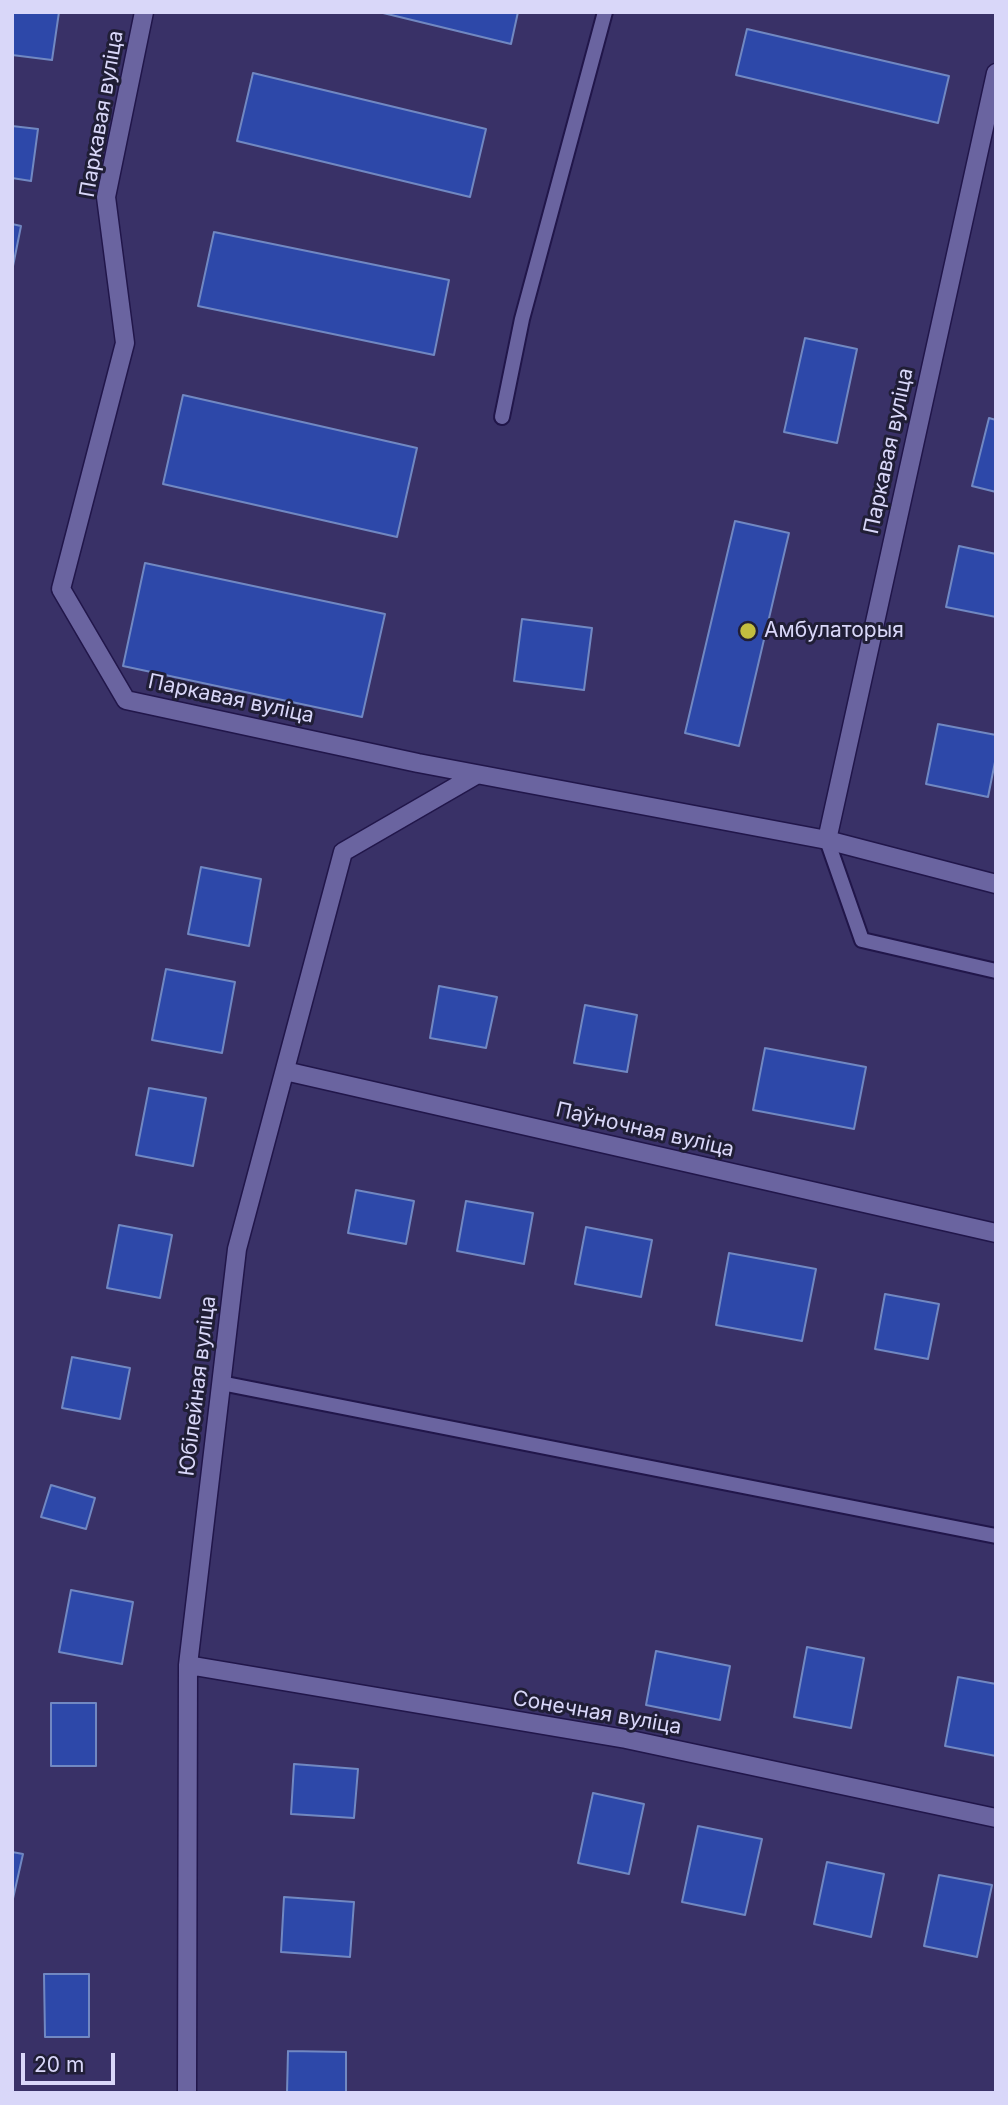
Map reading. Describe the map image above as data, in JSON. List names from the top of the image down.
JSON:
{
  "streets": {
    "street": [
      "Паркавая вуліца",
      "Паўночная вуліца",
      "Юбілейная вуліца",
      "Сонечная вуліца"
    ]
  },
  "crossings": [
    ["Паркавая вуліца", "Юбілейная вуліца"],
    ["Паўночная вуліца", "Юбілейная вуліца"],
    ["Юбілейная вуліца", "Сонечная вуліца"]
  ],
  "places": ["Амбулаторыя"],
  "scale_bar": "20 m"
}
